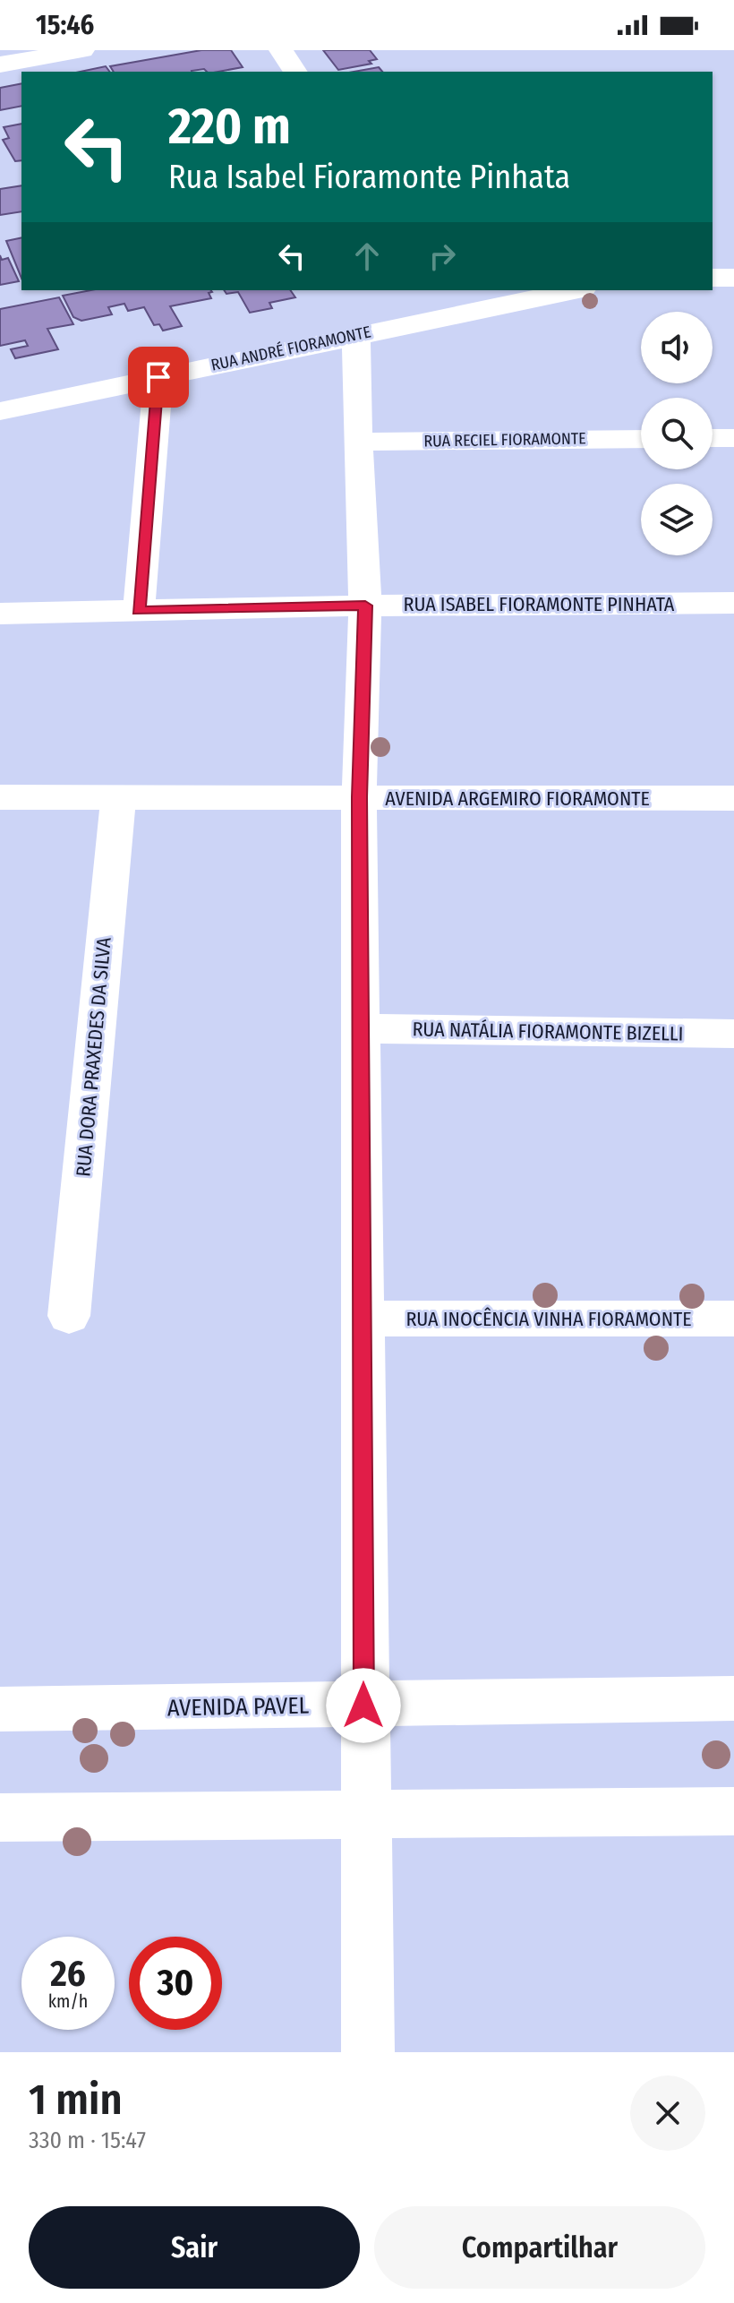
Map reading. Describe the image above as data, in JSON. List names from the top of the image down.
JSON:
{
  "streets": {
    "street": [
      "RUA ANDRÉ FIORAMONTE",
      "RUA RECIEL FIORAMONTE",
      "RUA ISABEL FIORAMONTE PINHATA",
      "AVENIDA ARGEMIRO FIORAMONTE",
      "RUA NATÁLIA FIORAMONTE BIZELLI",
      "RUA DORA PRAXEDES DA SILVA",
      "RUA INOCÊNCIA VINHA FIORAMONTE",
      "AVENIDA PAVEL"
    ]
  },
  "crossings": [
    ["AVENIDA ARGEMIRO FIORAMONTE", "RUA DORA PRAXEDES DA SILVA"]
  ],
  "page": {
    "status": "15:46",
    "turn": ["220 m", "Rua Isabel Fioramonte Pinhata"],
    "speed": "26 km/h",
    "limit": "30",
    "heading": ["1 min", "330 m · 15:47"],
    "buttons": ["Sair", "Compartilhar"]
  }
}
